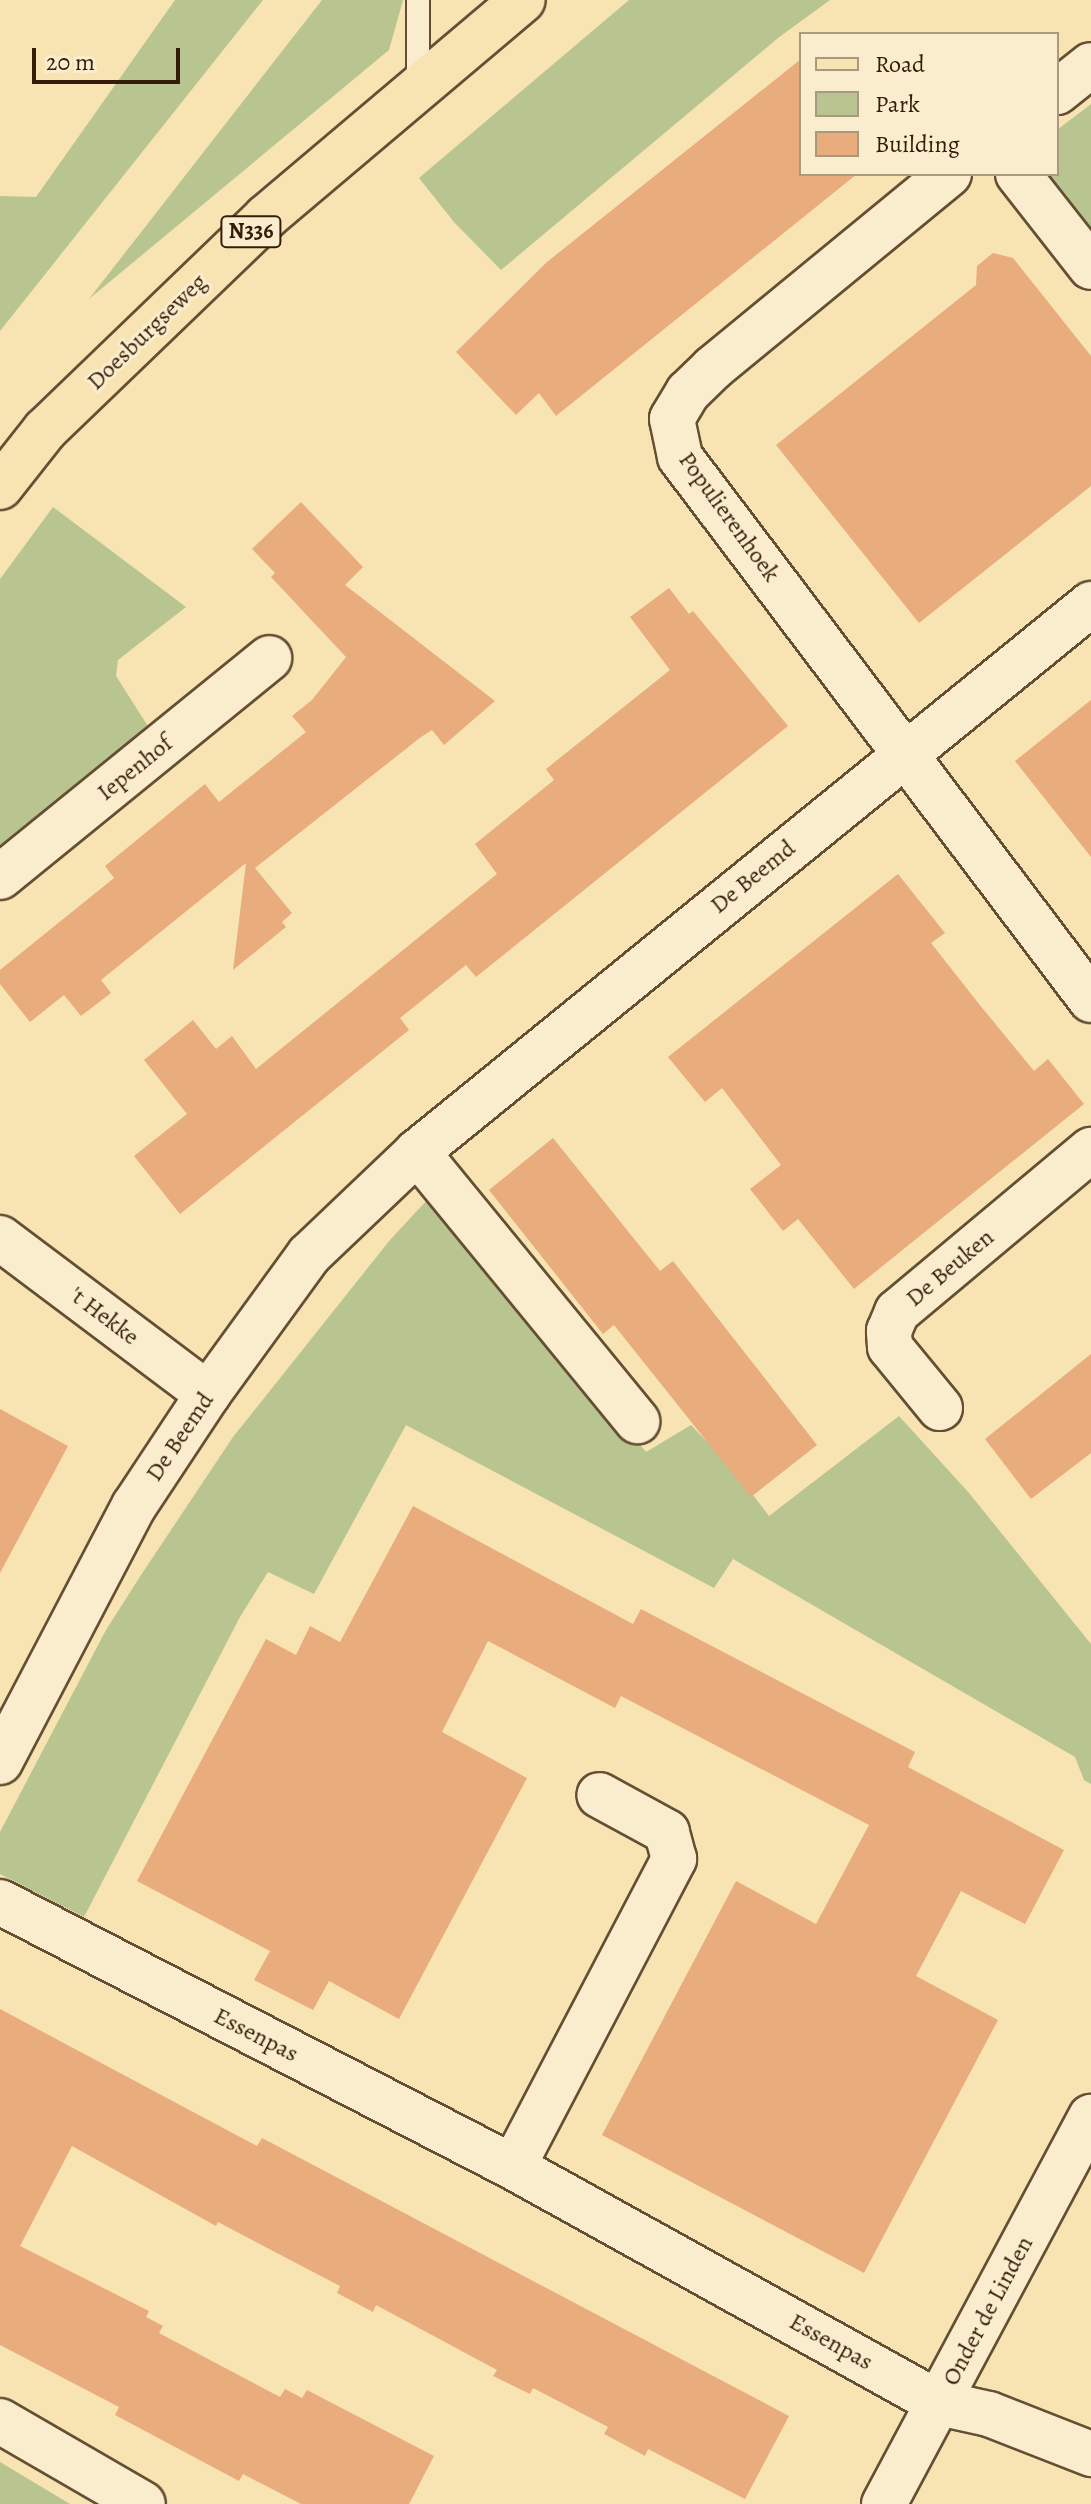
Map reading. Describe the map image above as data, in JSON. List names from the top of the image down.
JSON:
{
  "streets": {
    "main road": ["N336", "Doesburgseweg"],
    "street": [
      "Populierenhoek",
      "Iepenhof",
      "De Beemd",
      "De Beuken",
      "'t Hekke",
      "Essenpas",
      "Onder de Linden"
    ]
  },
  "crossings": [
    ["Populierenhoek", "De Beemd"],
    ["De Beemd", "'t Hekke"],
    ["Essenpas", "Onder de Linden"]
  ],
  "legend": ["Road", "Park", "Building"],
  "scale_bar": "20 m"
}
